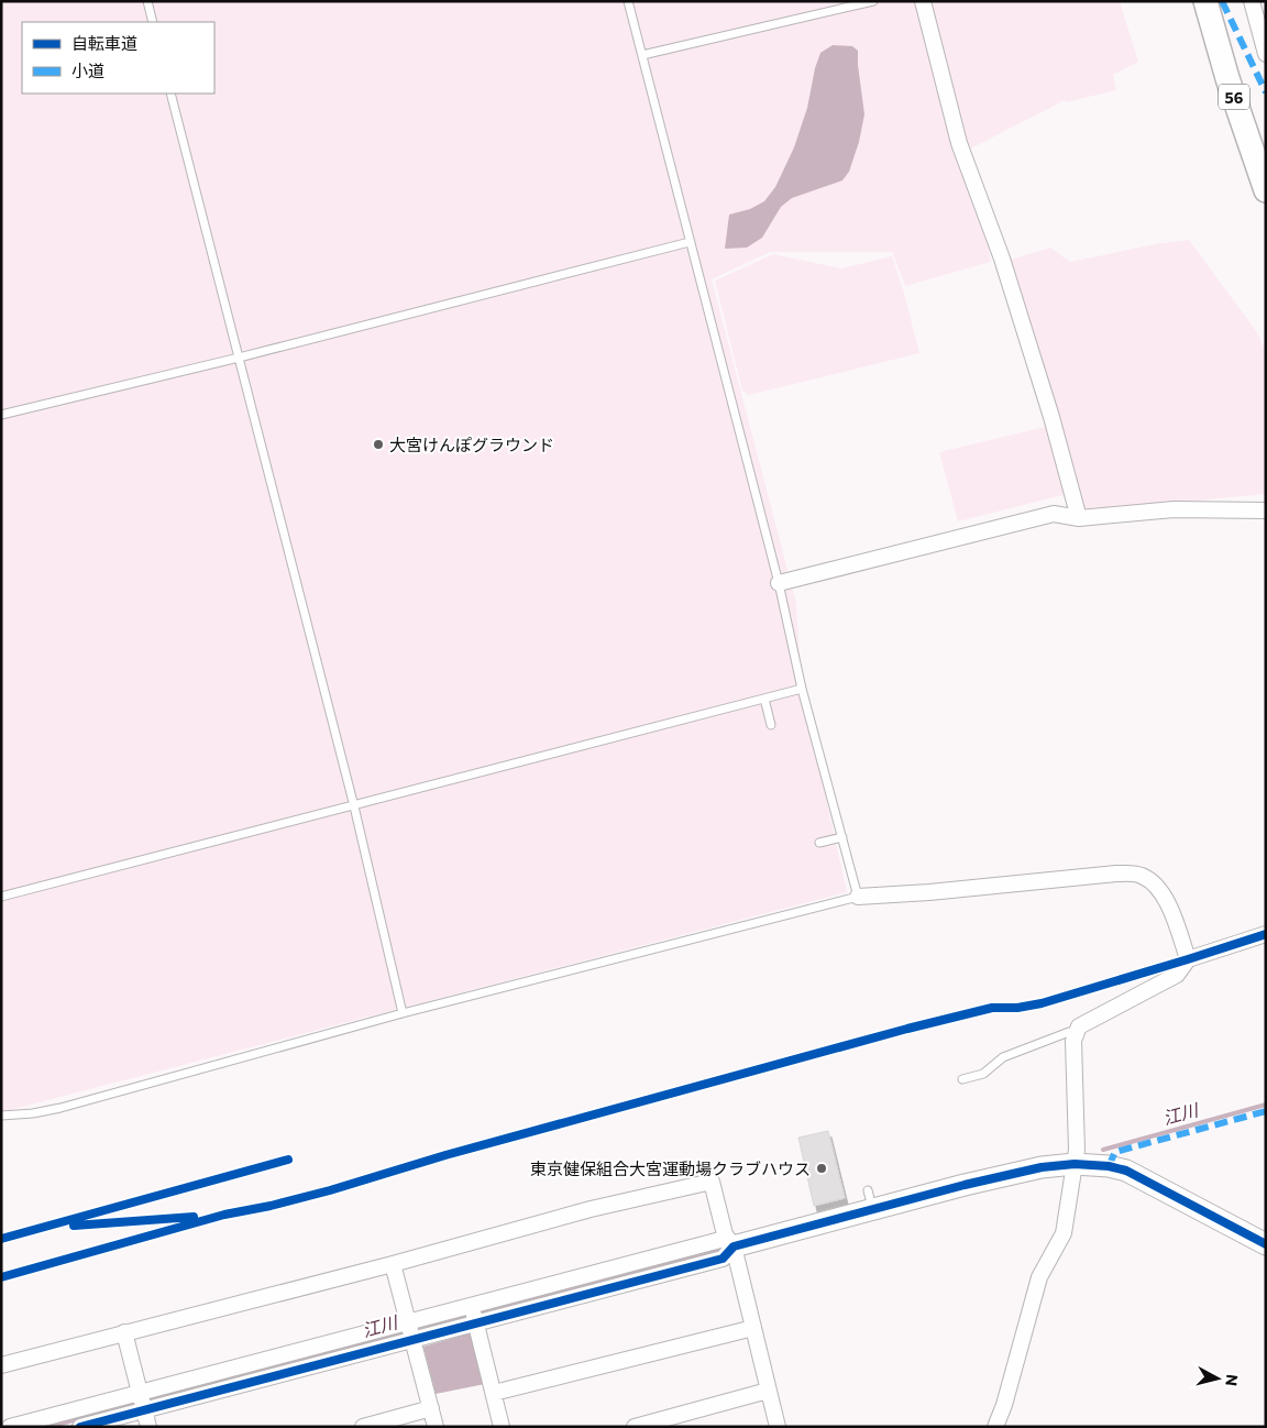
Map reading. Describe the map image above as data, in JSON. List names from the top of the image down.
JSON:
{
  "streets": {
    "main road": ["56"]
  },
  "water": ["江川"],
  "places": ["大宮けんぽグラウンド", "東京健保組合大宮運動場クラブハウス"],
  "legend": ["自転車道", "小道"],
  "north": "right"
}
